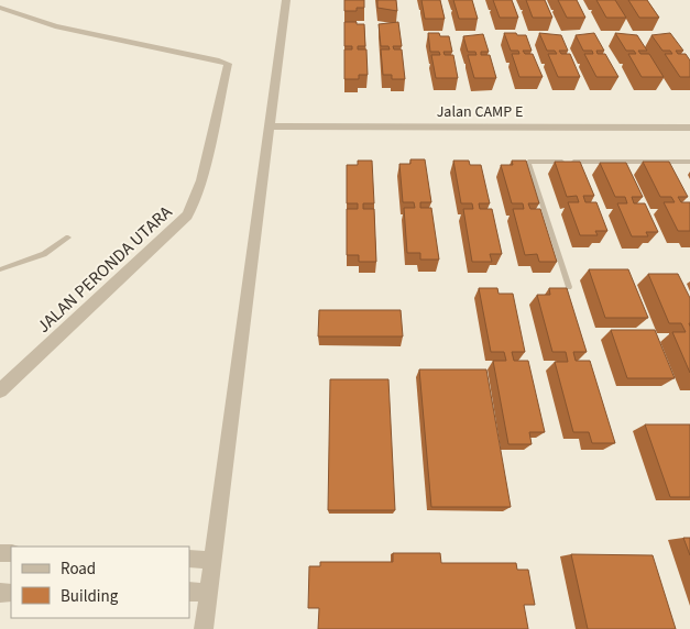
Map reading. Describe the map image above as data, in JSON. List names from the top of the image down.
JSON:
{
  "streets": {
    "street": ["Jalan CAMP E", "JALAN PERONDA UTARA"]
  },
  "legend": ["Road", "Building"]
}
